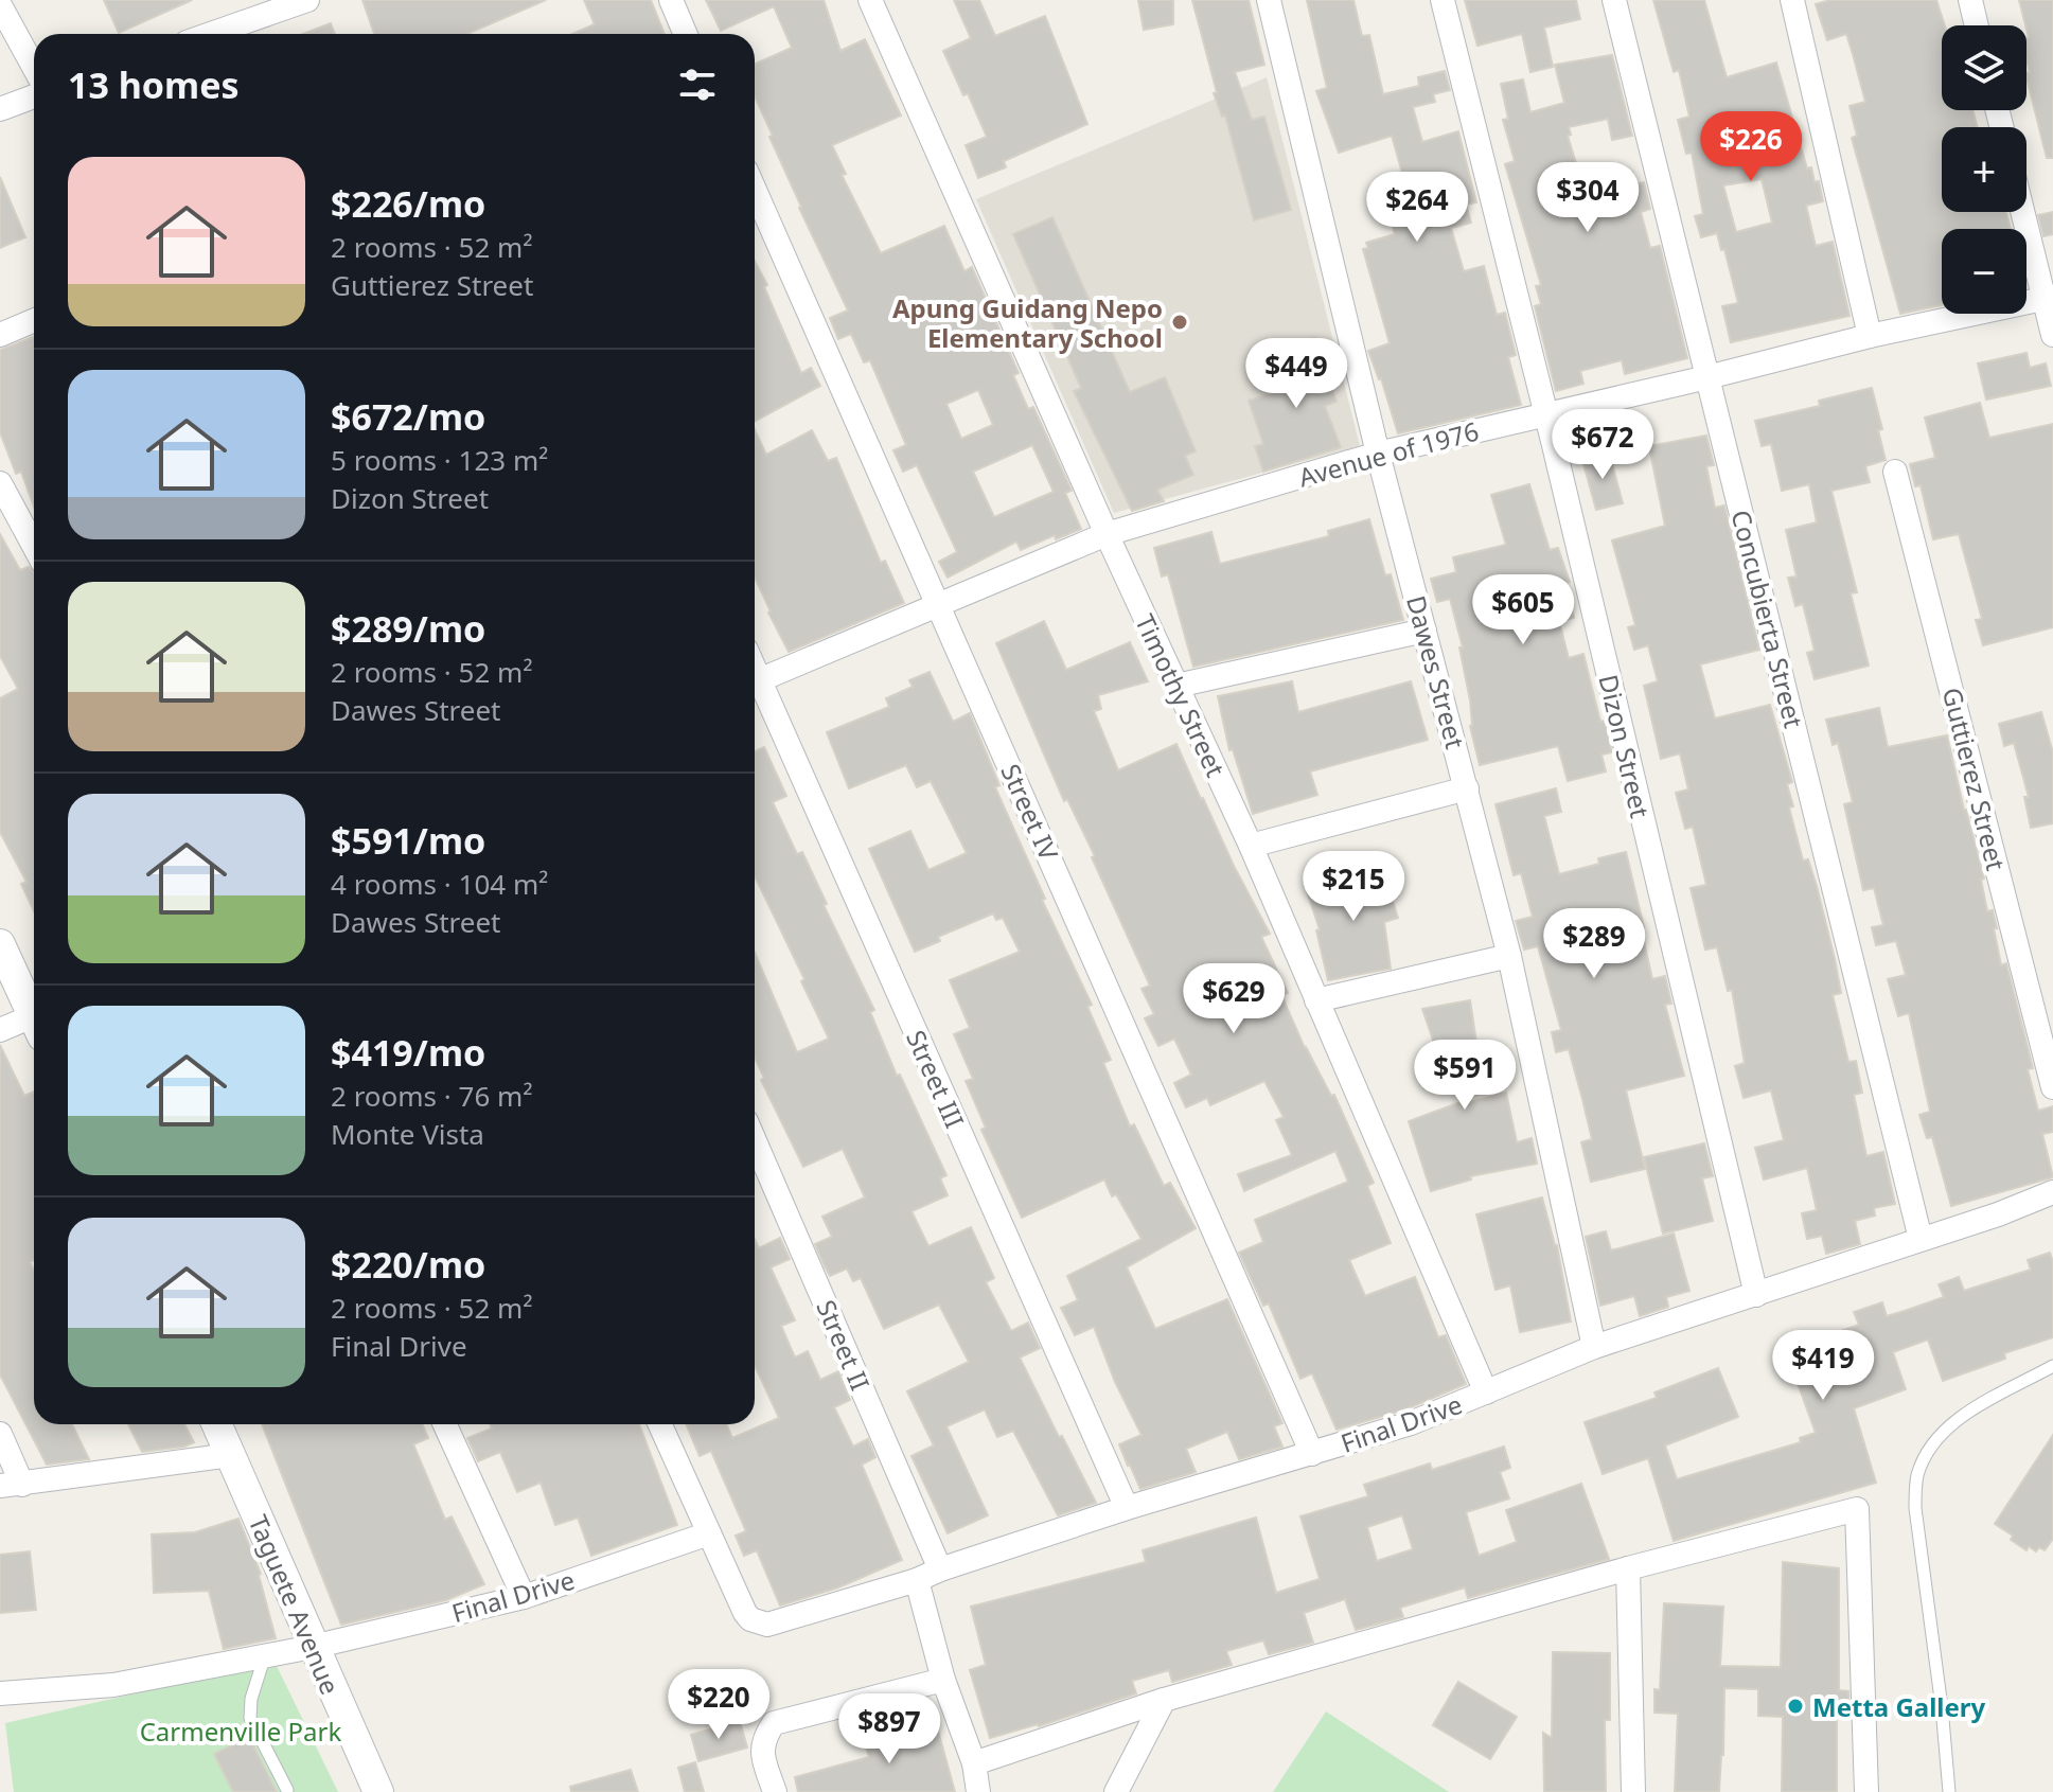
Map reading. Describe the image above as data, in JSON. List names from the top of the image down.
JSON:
{
  "streets": {
    "street": [
      "Avenue of 1976",
      "Concubierta Street",
      "Dawes Street",
      "Timothy Street",
      "Dizon Street",
      "Guttierez Street",
      "Street IV",
      "Street III",
      "Street II",
      "Final Drive",
      "Taguete Avenue"
    ]
  },
  "crossings": [
    ["Avenue of 1976", "Concubierta Street"],
    ["Avenue of 1976", "Dawes Street"],
    ["Avenue of 1976", "Timothy Street"],
    ["Avenue of 1976", "Dizon Street"],
    ["Avenue of 1976", "Street IV"],
    ["Concubierta Street", "Final Drive"],
    ["Dawes Street", "Final Drive"],
    ["Timothy Street", "Final Drive"],
    ["Dizon Street", "Final Drive"],
    ["Street IV", "Final Drive"],
    ["Street III", "Final Drive"],
    ["Street II", "Final Drive"],
    ["Final Drive", "Taguete Avenue"]
  ],
  "parks": ["Carmenville Park"],
  "places": ["Apung Guidang Nepo Elementary School", "Metta Gallery"],
  "page": {
    "map_buttons": ["+", "−"],
    "heading": "13 homes",
    "price": [
      "$226",
      "$304",
      "$264",
      "$449",
      "$672",
      "$605",
      "$215",
      "$289",
      "$629",
      "$591",
      "$419",
      "$220",
      "$897"
    ],
    "list": [
      {
        "name": "$226/mo",
        "note": "2 rooms · 52 m² · Guttierez Street"
      },
      {
        "name": "$672/mo",
        "note": "5 rooms · 123 m² · Dizon Street"
      },
      {
        "name": "$289/mo",
        "note": "2 rooms · 52 m² · Dawes Street"
      },
      {
        "name": "$591/mo",
        "note": "4 rooms · 104 m² · Dawes Street"
      },
      {
        "name": "$419/mo",
        "note": "2 rooms · 76 m² · Monte Vista"
      },
      {
        "name": "$220/mo",
        "note": "2 rooms · 52 m² · Final Drive"
      }
    ]
  }
}
